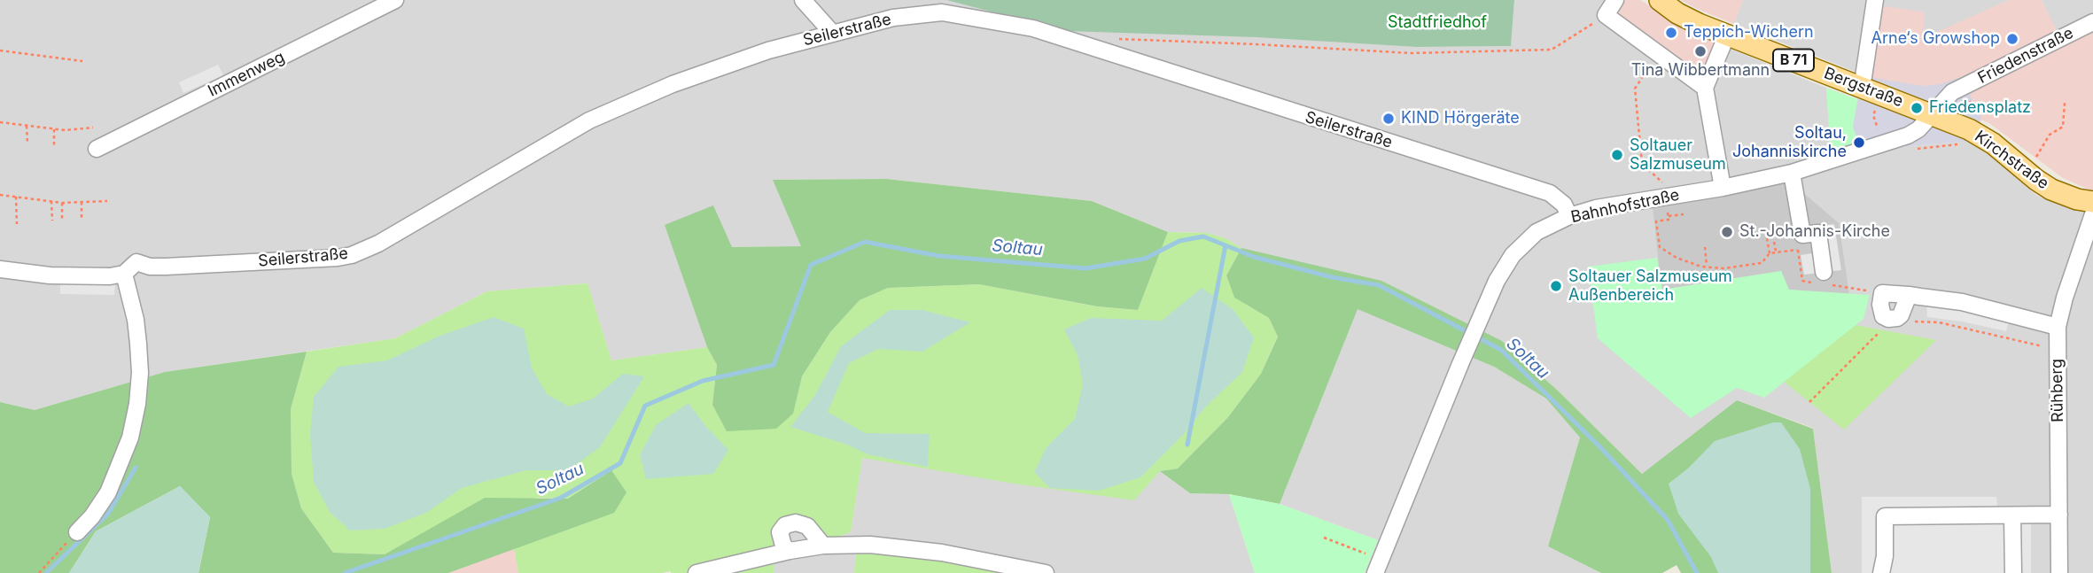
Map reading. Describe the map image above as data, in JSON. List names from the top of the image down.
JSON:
{
  "streets": {
    "main road": ["B 71", "Bergstraße", "Kirchstraße"],
    "street": [
      "Seilerstraße",
      "Friedenstraße",
      "Immenweg",
      "Bahnhofstraße",
      "Rühberg"
    ]
  },
  "crossings": [
    ["Seilerstraße", "Bahnhofstraße"],
    ["Friedenstraße", "Bergstraße"],
    ["Friedenstraße", "Kirchstraße"],
    ["Friedenstraße", "Bahnhofstraße"],
    ["Bergstraße", "Kirchstraße"],
    ["Bergstraße", "Bahnhofstraße"],
    ["Kirchstraße", "Bahnhofstraße"]
  ],
  "water": ["Soltau"],
  "parks": ["Stadtfriedhof"],
  "places": [
    "Teppich-Wichern",
    "Arne‘s Growshop",
    "Tina Wibbertmann",
    "Friedensplatz",
    "KIND Hörgeräte",
    "Soltau, Johanniskirche",
    "Soltauer Salzmuseum",
    "St.-Johannis-Kirche",
    "Soltauer Salzmuseum Außenbereich"
  ]
}
